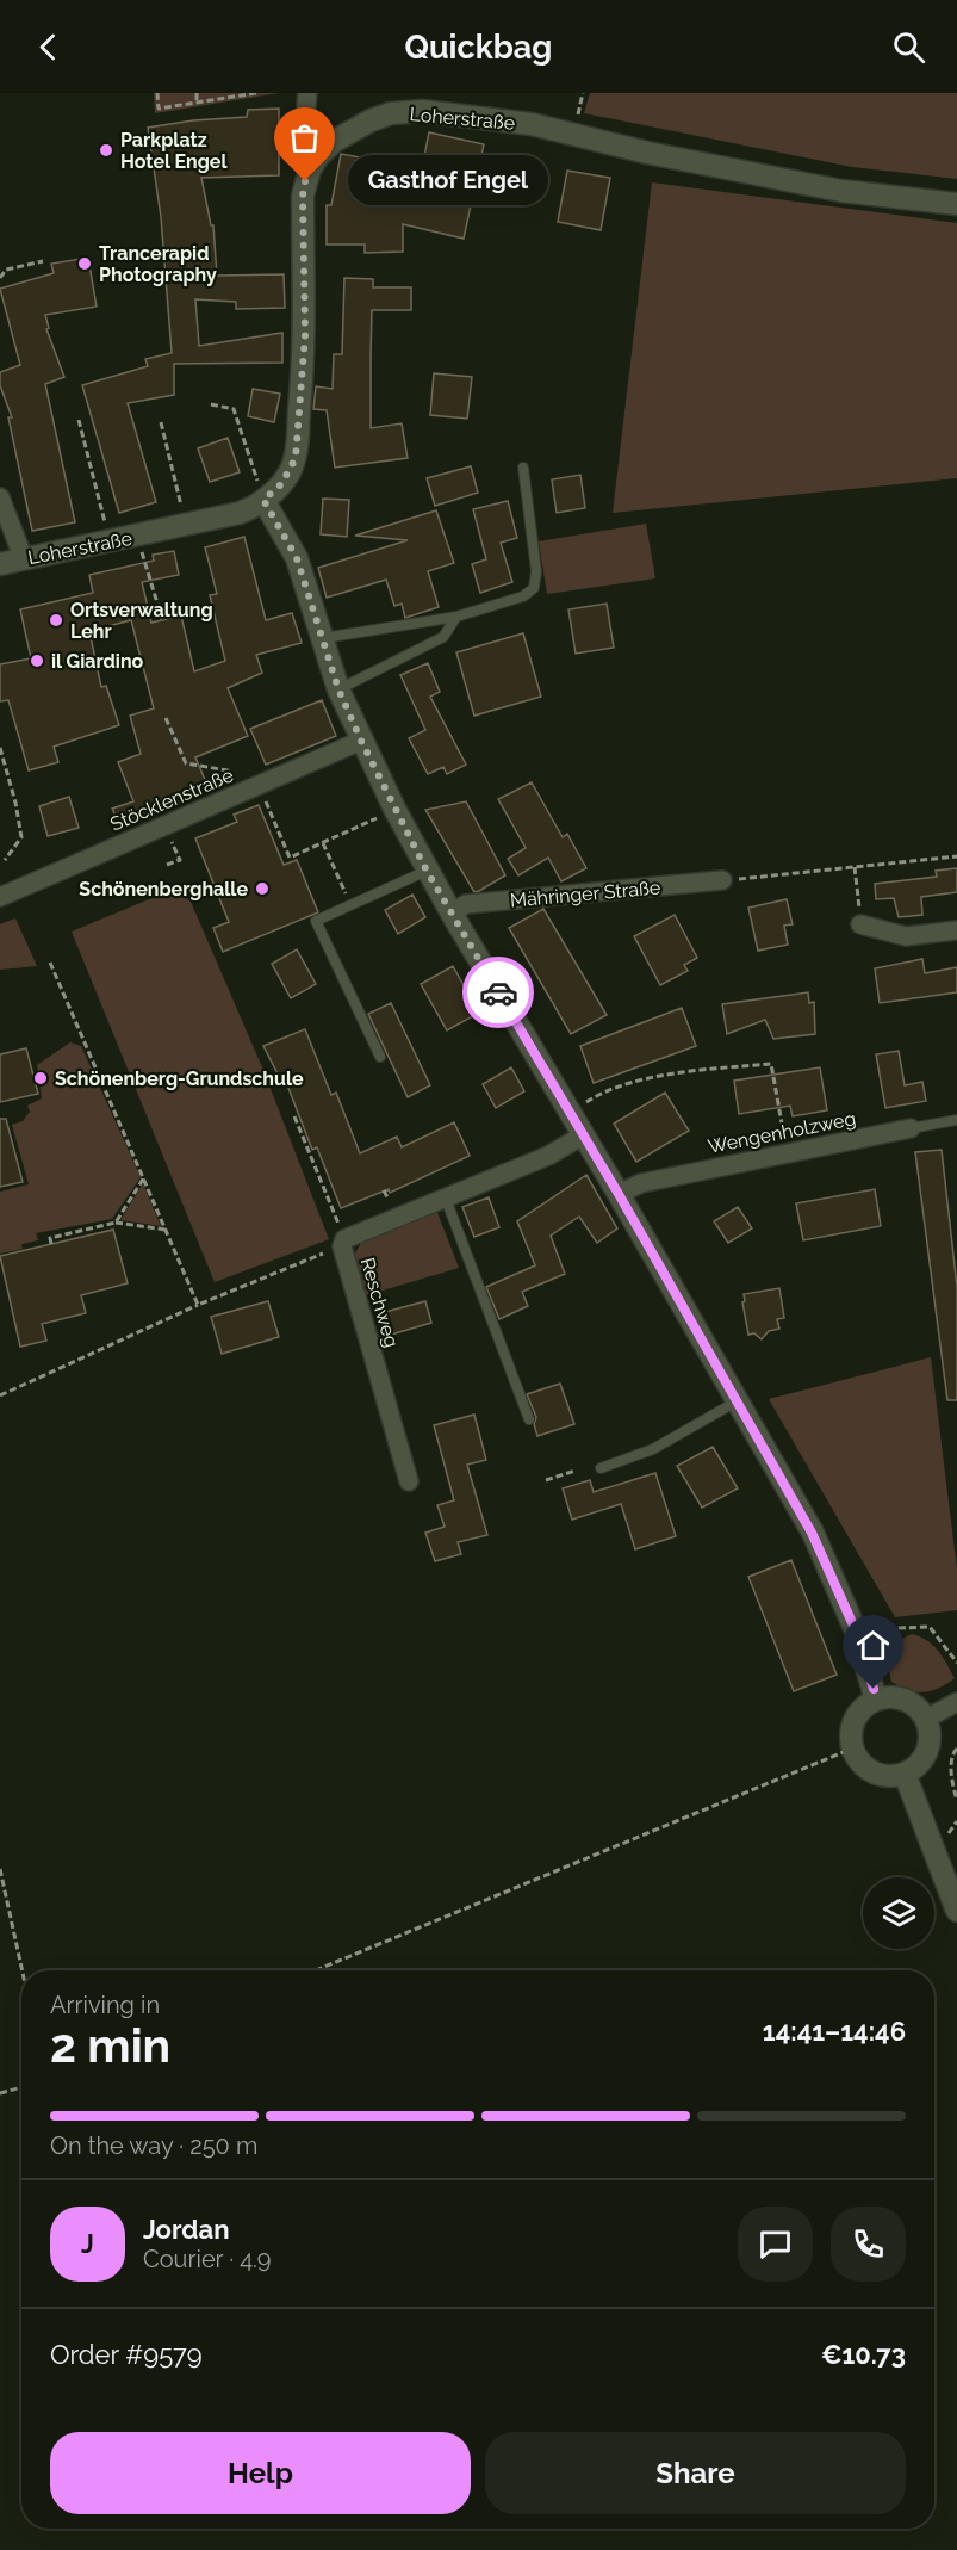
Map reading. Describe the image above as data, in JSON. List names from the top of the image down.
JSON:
{
  "streets": {
    "street": [
      "Loherstraße",
      "Stöcklenstraße",
      "Mähringer Straße",
      "Wengenholzweg",
      "Reschweg"
    ]
  },
  "places": [
    "Parkplatz Hotel Engel",
    "Gasthof Engel",
    "Trancerapid Photography",
    "Ortsverwaltung Lehr",
    "il Giardino",
    "Schönenberghalle",
    "Schönenberg-Grundschule"
  ],
  "page": {
    "header": "Quickbag",
    "bubble": "Gasthof Engel",
    "heading": ["2 min", "Arriving in", "14:41–14:46"],
    "panel": [
      "Jordan",
      "Courier · 4.9",
      "Order #9579",
      "€10.73"
    ],
    "bar": "On the way · 250 m",
    "round": "J",
    "buttons": ["Help", "Share"]
  }
}
